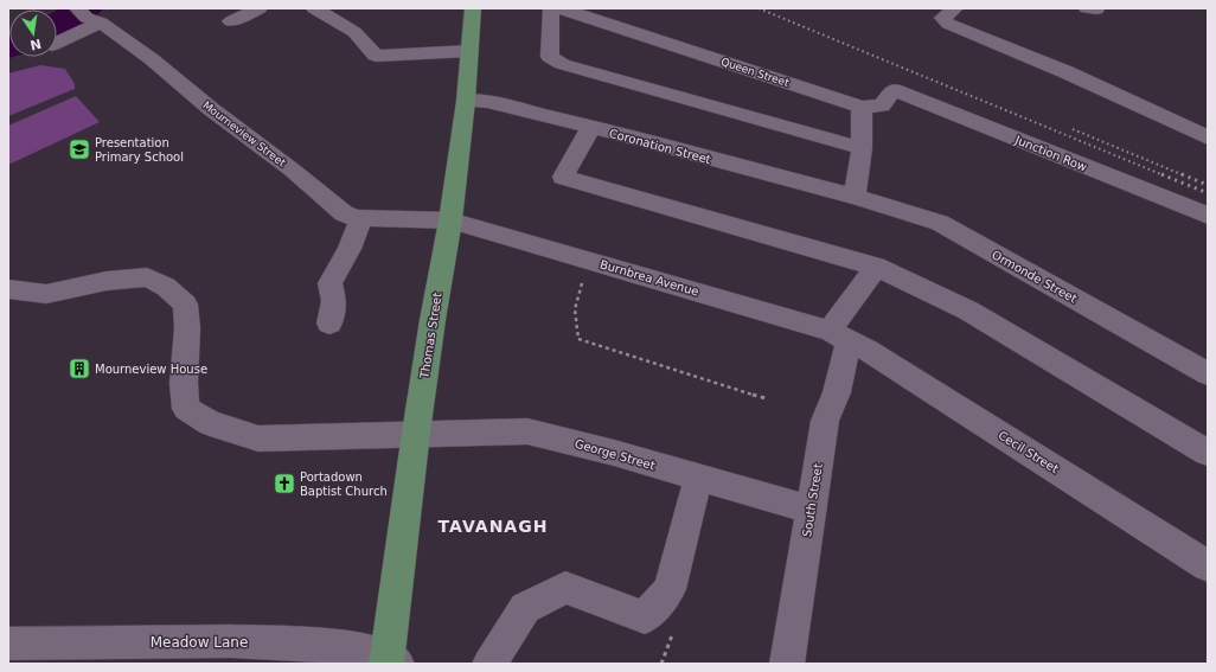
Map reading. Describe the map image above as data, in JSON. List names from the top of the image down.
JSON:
{
  "streets": {
    "main road": ["Thomas Street"],
    "street": [
      "Queen Street",
      "Mourneview Street",
      "Coronation Street",
      "Junction Row",
      "Ormonde Street",
      "Burnbrea Avenue",
      "Cecil Street",
      "George Street",
      "South Street",
      "Meadow Lane"
    ]
  },
  "crossings": [
    ["Queen Street", "Junction Row"],
    ["Mourneview Street", "Burnbrea Avenue"],
    ["Mourneview Street", "Thomas Street"],
    ["Coronation Street", "Ormonde Street"],
    ["Coronation Street", "Thomas Street"],
    ["Burnbrea Avenue", "Thomas Street"],
    ["Burnbrea Avenue", "Cecil Street"],
    ["Burnbrea Avenue", "South Street"],
    ["Thomas Street", "George Street"],
    ["Thomas Street", "Meadow Lane"],
    ["Cecil Street", "South Street"],
    ["George Street", "South Street"]
  ],
  "districts": ["TAVANAGH"],
  "places": {
    "school or university": ["Presentation Primary School"],
    "building": ["Mourneview House"],
    "church": ["Portadown Baptist Church"]
  },
  "north": "bottom"
}
